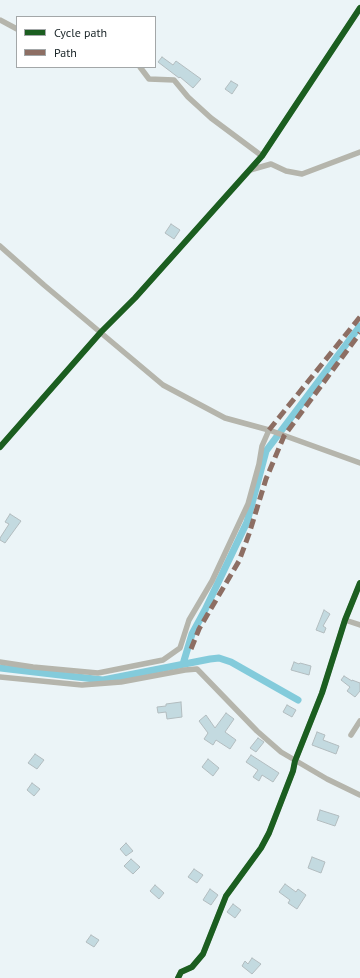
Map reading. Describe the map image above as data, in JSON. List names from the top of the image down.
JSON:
{
  "legend": ["Cycle path", "Path"]
}
